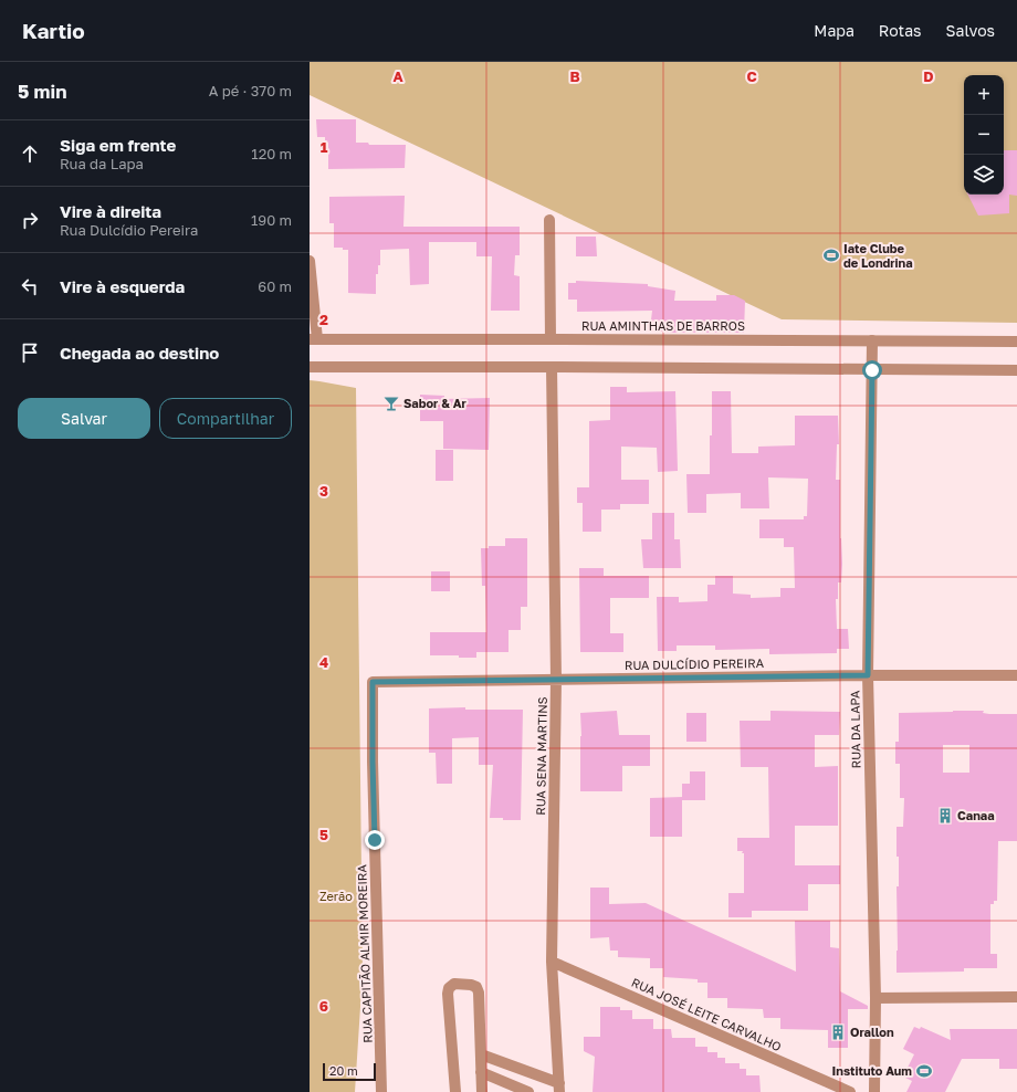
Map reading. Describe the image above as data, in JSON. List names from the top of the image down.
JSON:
{
  "streets": {
    "street": [
      "RUA AMINTHAS DE BARROS",
      "RUA DULCÍDIO PEREIRA",
      "RUA DA LAPA",
      "RUA SENA MARTINS",
      "RUA CAPITÃO ALMIR MOREIRA",
      "RUA JOSÉ LEITE CARVALHO"
    ]
  },
  "crossings": [
    ["RUA AMINTHAS DE BARROS", "RUA DA LAPA"],
    ["RUA DULCÍDIO PEREIRA", "RUA DA LAPA"],
    ["RUA DULCÍDIO PEREIRA", "RUA SENA MARTINS"],
    ["RUA DULCÍDIO PEREIRA", "RUA CAPITÃO ALMIR MOREIRA"],
    ["RUA SENA MARTINS", "RUA JOSÉ LEITE CARVALHO"]
  ],
  "parks": ["Zerão"],
  "places": {
    "sports": ["Iate Clube de Londrina", "Instituto Aum"],
    "bar": ["Sabor & Ar"],
    "building": ["Canaa", "Orallon"]
  },
  "scale_bar": "20 m",
  "page": {
    "header": "Kartio",
    "nav": ["Mapa", "Rotas", "Salvos"],
    "heading": ["5 min", "A pé · 370 m"],
    "map_buttons": ["+", "−"],
    "list": [
      ["Siga em frente", "Rua da Lapa", "120 m"],
      ["Vire à direita", "Rua Dulcídio Pereira", "190 m"],
      ["Vire à esquerda", "60 m"],
      "Chegada ao destino"
    ],
    "buttons": ["Salvar", "Compartilhar"],
    "scale": "20 m"
  },
  "grid": {
    "columns": [
      "A",
      "B",
      "C",
      "D"
    ],
    "rows": [
      "1",
      "2",
      "3",
      "4",
      "5",
      "6"
    ]
  }
}
